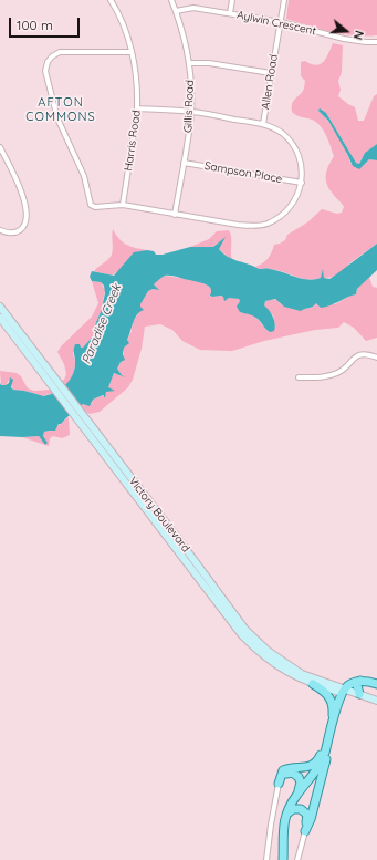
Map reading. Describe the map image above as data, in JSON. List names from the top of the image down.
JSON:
{
  "streets": {
    "main road": ["Victory Boulevard"],
    "street": [
      "Aylwin Crescent",
      "Allen Road",
      "Gillis Road",
      "Harris Road",
      "Sampson Place"
    ]
  },
  "crossings": [
    ["Aylwin Crescent", "Allen Road"],
    ["Aylwin Crescent", "Gillis Road"],
    ["Allen Road", "Gillis Road"],
    ["Allen Road", "Harris Road"],
    ["Allen Road", "Sampson Place"],
    ["Gillis Road", "Sampson Place"]
  ],
  "districts": ["AFTON COMMONS"],
  "water": ["Paradise Creek"],
  "scale_bar": "100 m",
  "north": "right"
}
